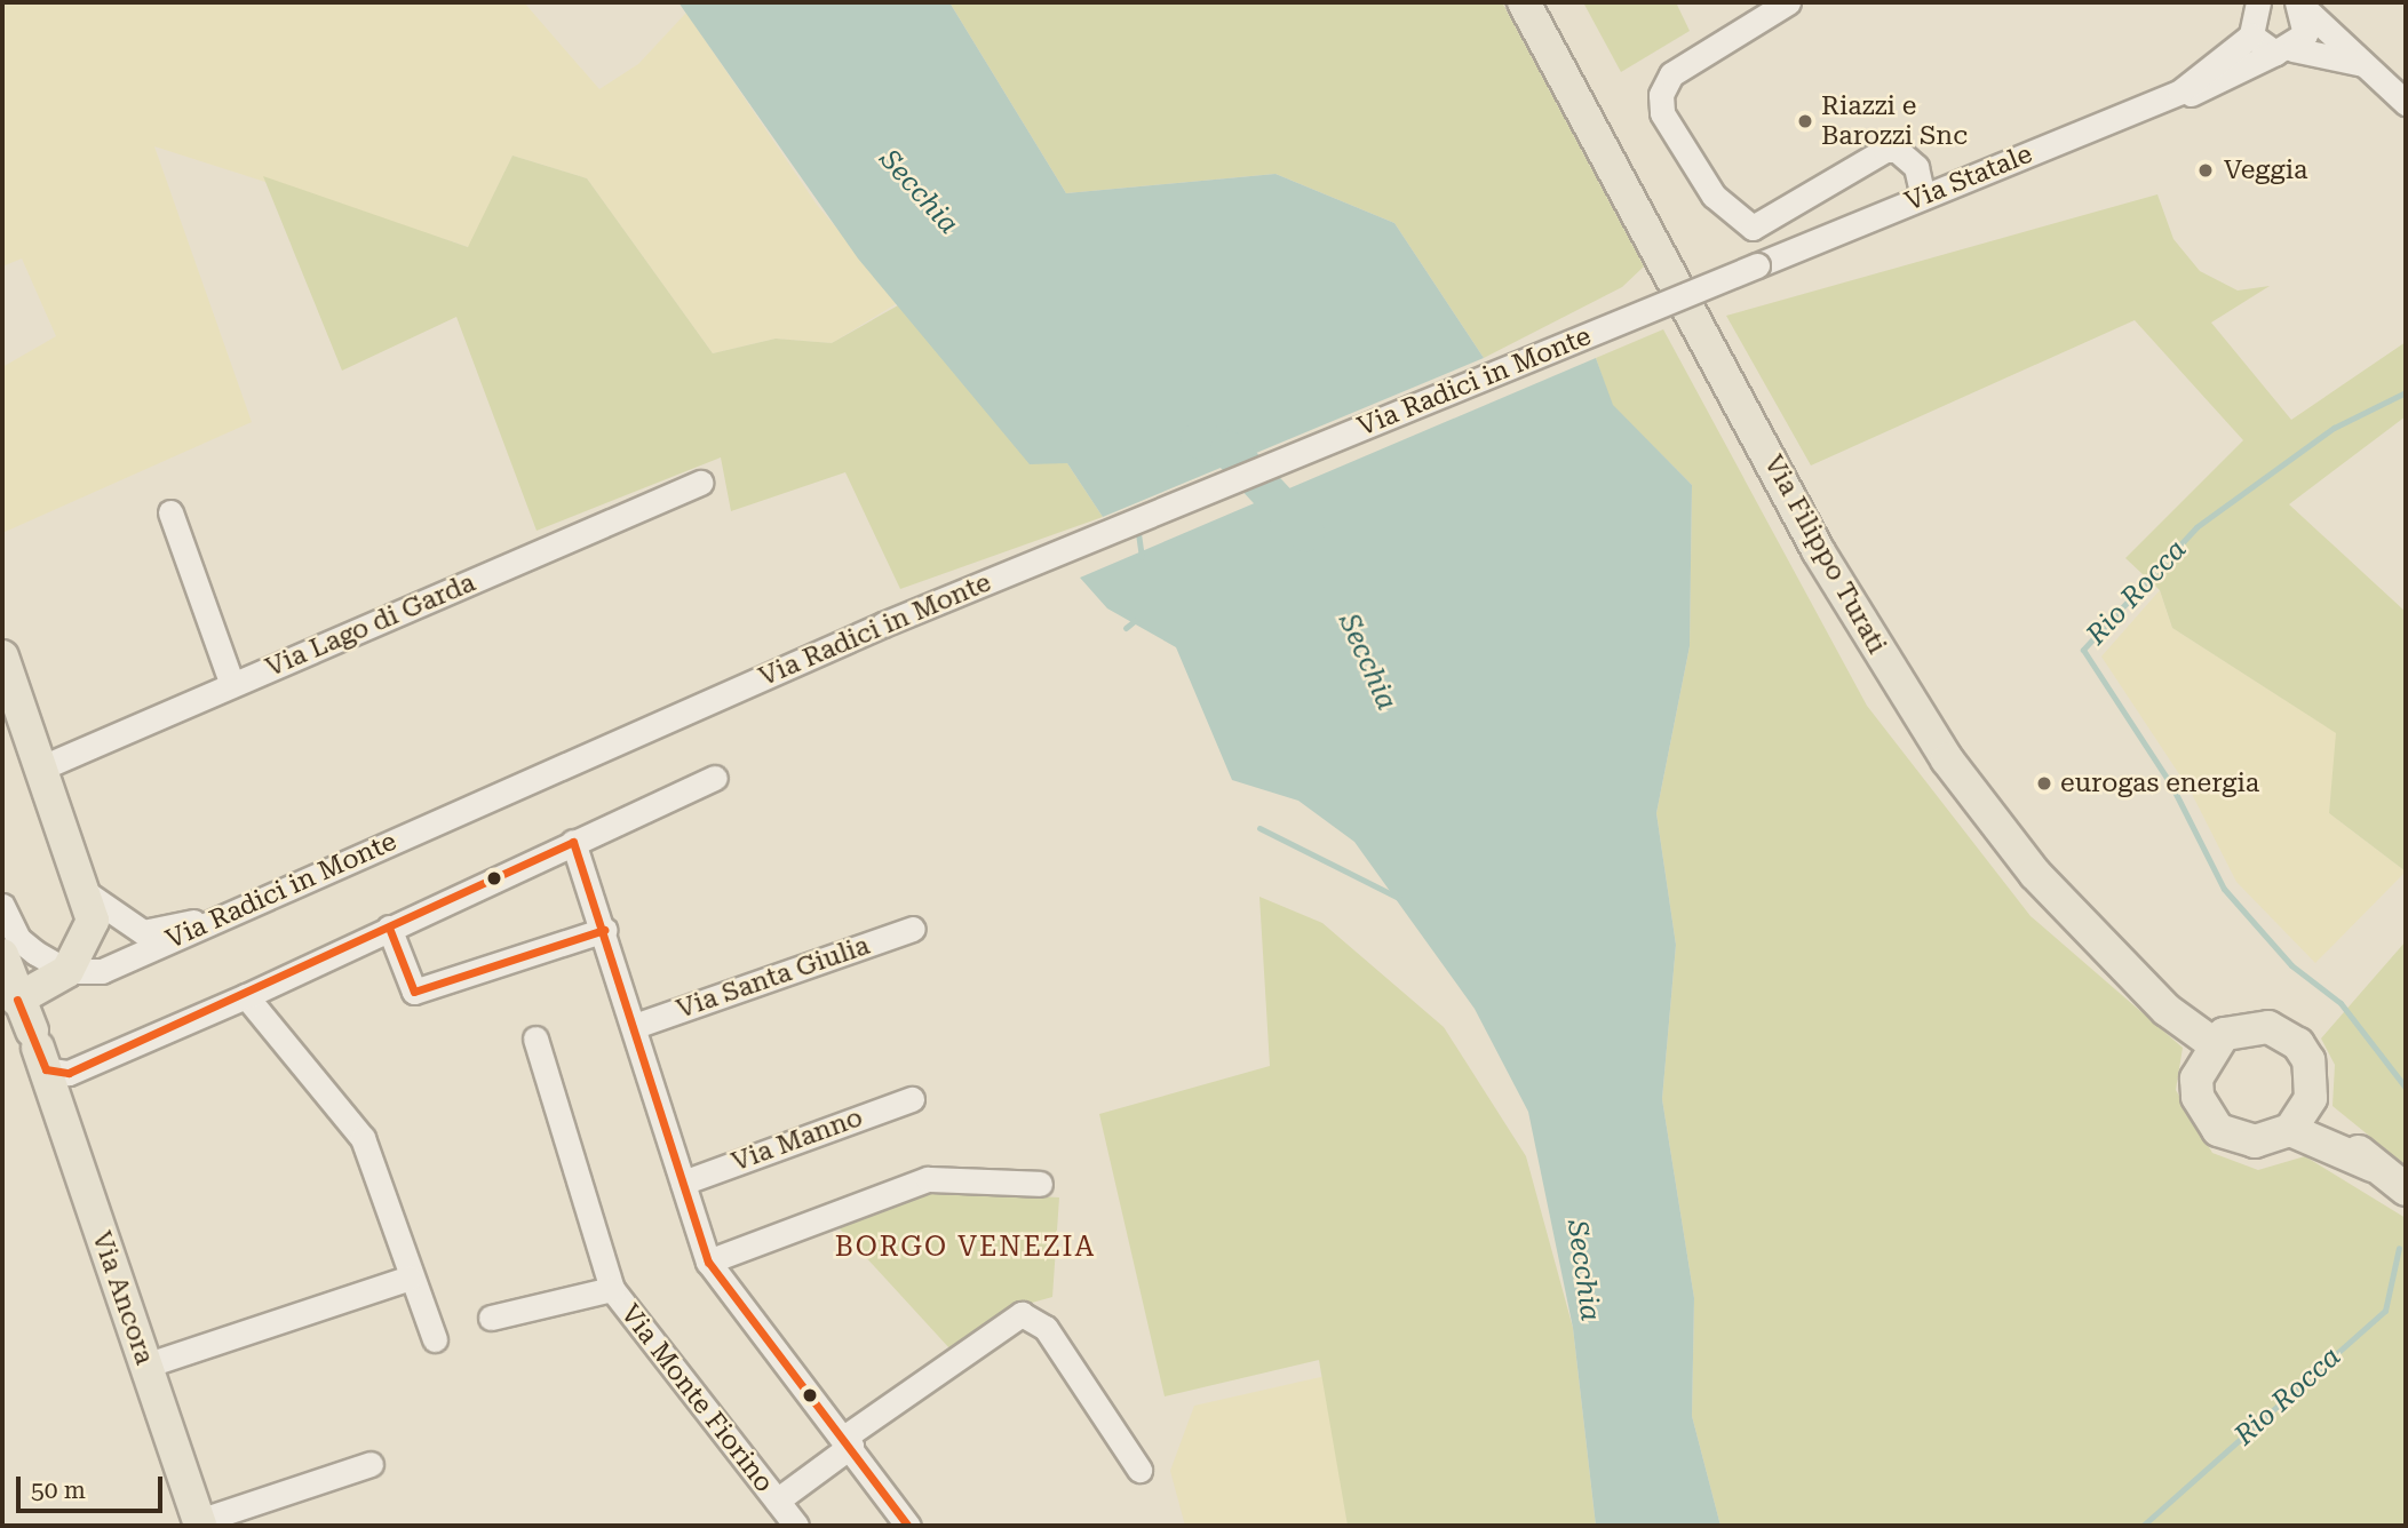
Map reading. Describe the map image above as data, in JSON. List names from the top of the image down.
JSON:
{
  "streets": {
    "main road": ["Via Radici in Monte", "Via Filippo Turati", "Via Ancora"],
    "street": [
      "Via Statale",
      "Via Lago di Garda",
      "Via Santa Giulia",
      "Via Manno",
      "Via Monte Fiorino"
    ]
  },
  "crossings": [
    ["Via Statale", "Via Radici in Monte"],
    ["Via Radici in Monte", "Via Ancora"]
  ],
  "districts": ["BORGO VENEZIA"],
  "water": ["Secchia", "Rio Rocca"],
  "places": ["Riazzi e Barozzi Snc", "Veggia", "eurogas energia"],
  "scale_bar": "50 m"
}
